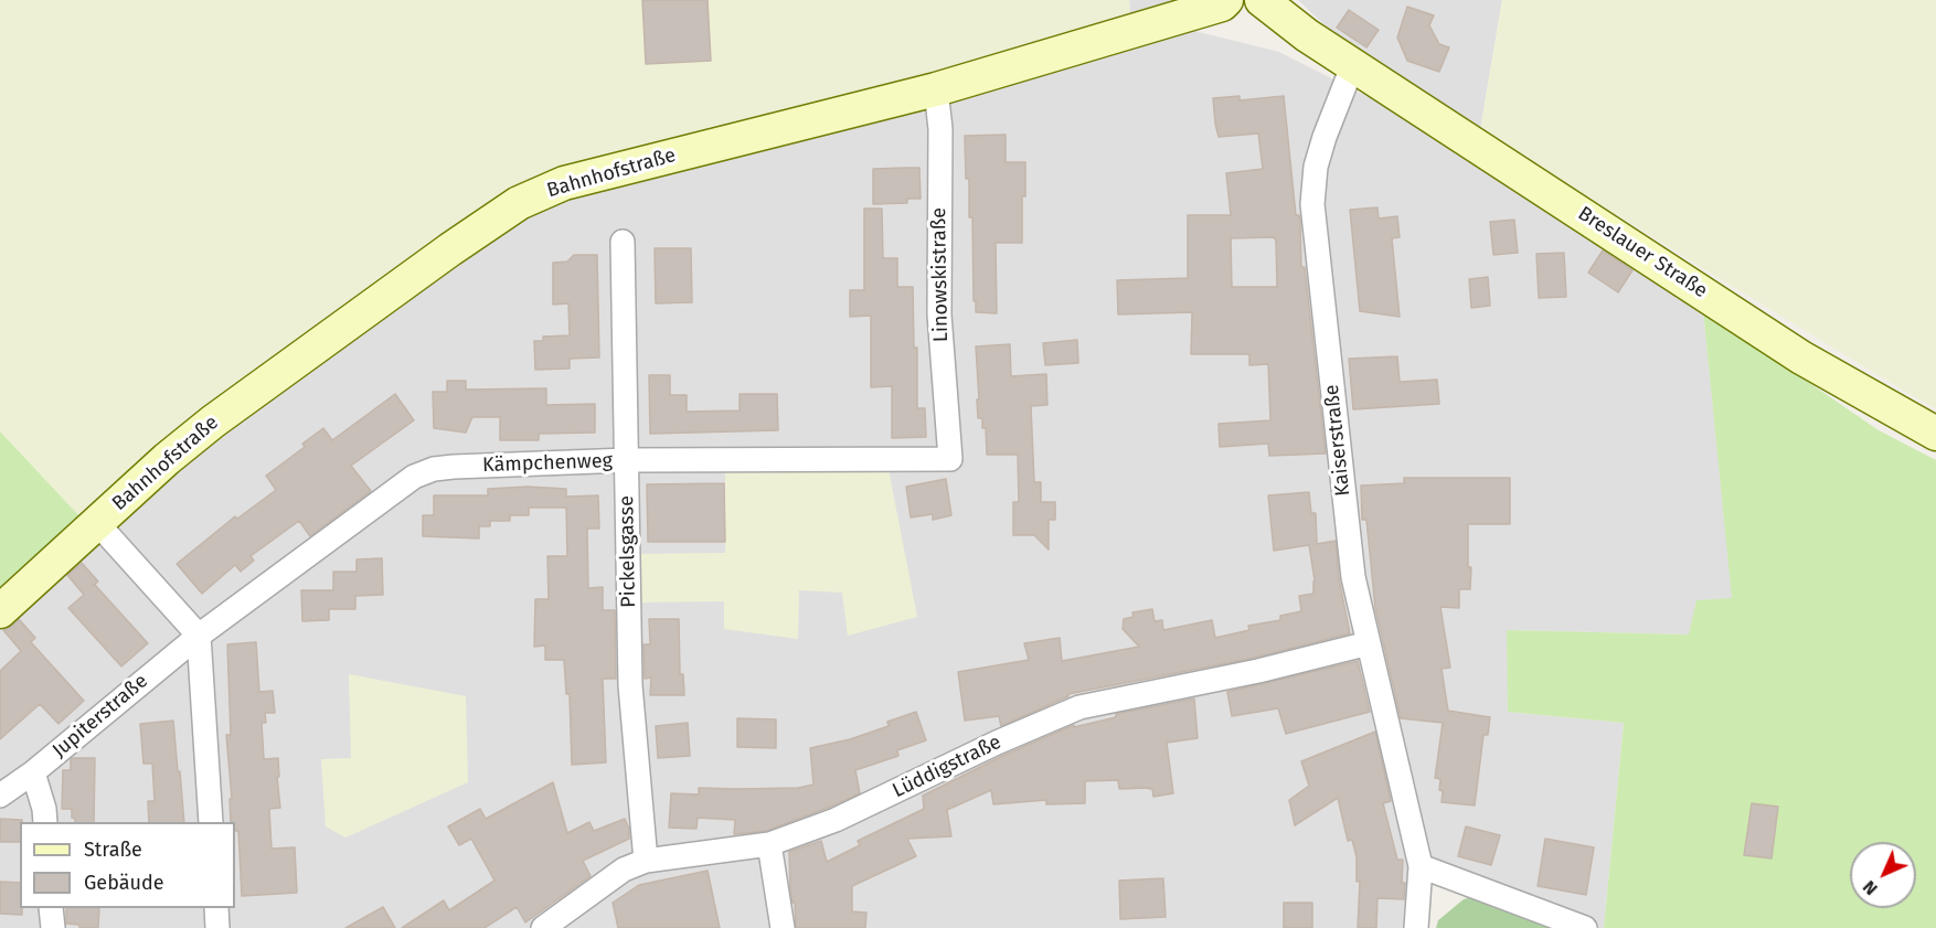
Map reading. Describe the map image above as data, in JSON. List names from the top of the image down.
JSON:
{
  "streets": {
    "main road": ["Bahnhofstraße", "Breslauer Straße"],
    "street": [
      "Linowskistraße",
      "Kaiserstraße",
      "Kämpchenweg",
      "Pickelsgasse",
      "Jupiterstraße",
      "Lüddigstraße"
    ]
  },
  "crossings": [
    ["Bahnhofstraße", "Linowskistraße"],
    ["Breslauer Straße", "Kaiserstraße"],
    ["Linowskistraße", "Kämpchenweg"],
    ["Kaiserstraße", "Lüddigstraße"],
    ["Kämpchenweg", "Pickelsgasse"],
    ["Kämpchenweg", "Jupiterstraße"],
    ["Pickelsgasse", "Lüddigstraße"]
  ],
  "legend": ["Straße", "Gebäude"],
  "north": "bottom left"
}
